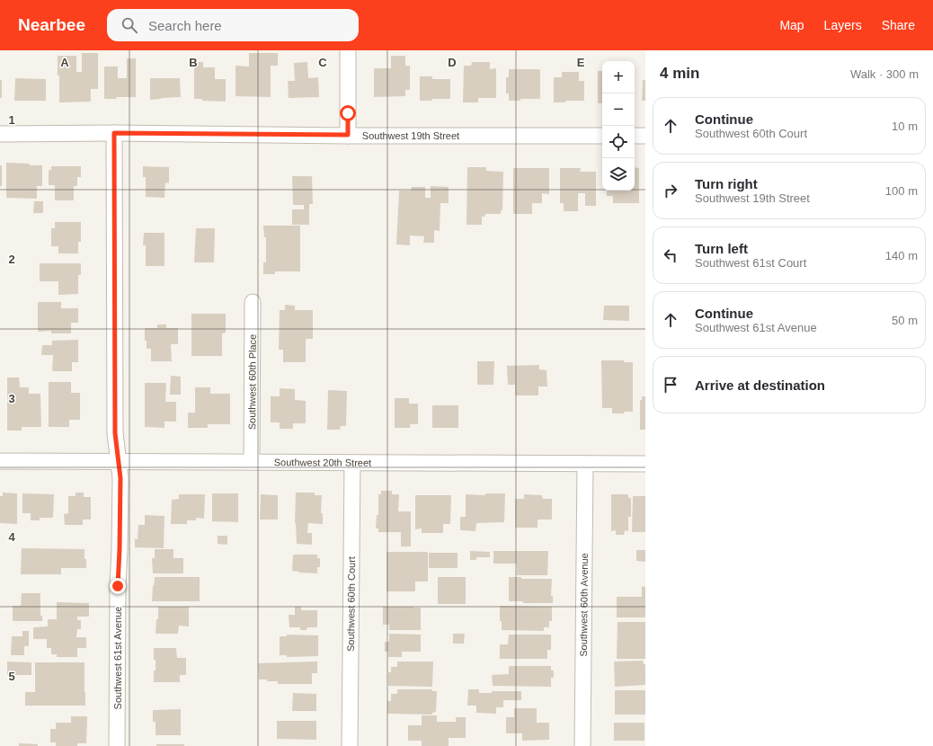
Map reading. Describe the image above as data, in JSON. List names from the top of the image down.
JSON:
{
  "streets": {
    "street": [
      "Southwest 19th Street",
      "Southwest 60th Place",
      "Southwest 20th Street",
      "Southwest 60th Court",
      "Southwest 60th Avenue",
      "Southwest 61st Avenue"
    ]
  },
  "crossings": [
    ["Southwest 19th Street", "Southwest 61st Avenue"],
    ["Southwest 60th Place", "Southwest 20th Street"],
    ["Southwest 20th Street", "Southwest 60th Court"],
    ["Southwest 20th Street", "Southwest 60th Avenue"],
    ["Southwest 20th Street", "Southwest 61st Avenue"]
  ],
  "page": {
    "header": "Nearbee",
    "search": "Search here",
    "nav": ["Map", "Layers", "Share"],
    "heading": ["4 min", "Walk · 300 m"],
    "map_buttons": ["+", "−"],
    "list": [
      ["Continue", "Southwest 60th Court", "10 m"],
      ["Turn right", "Southwest 19th Street", "100 m"],
      ["Turn left", "Southwest 61st Court", "140 m"],
      ["Continue", "Southwest 61st Avenue", "50 m"],
      "Arrive at destination"
    ]
  },
  "grid": {
    "columns": [
      "A",
      "B",
      "C",
      "D",
      "E"
    ],
    "rows": [
      "1",
      "2",
      "3",
      "4",
      "5"
    ]
  }
}
